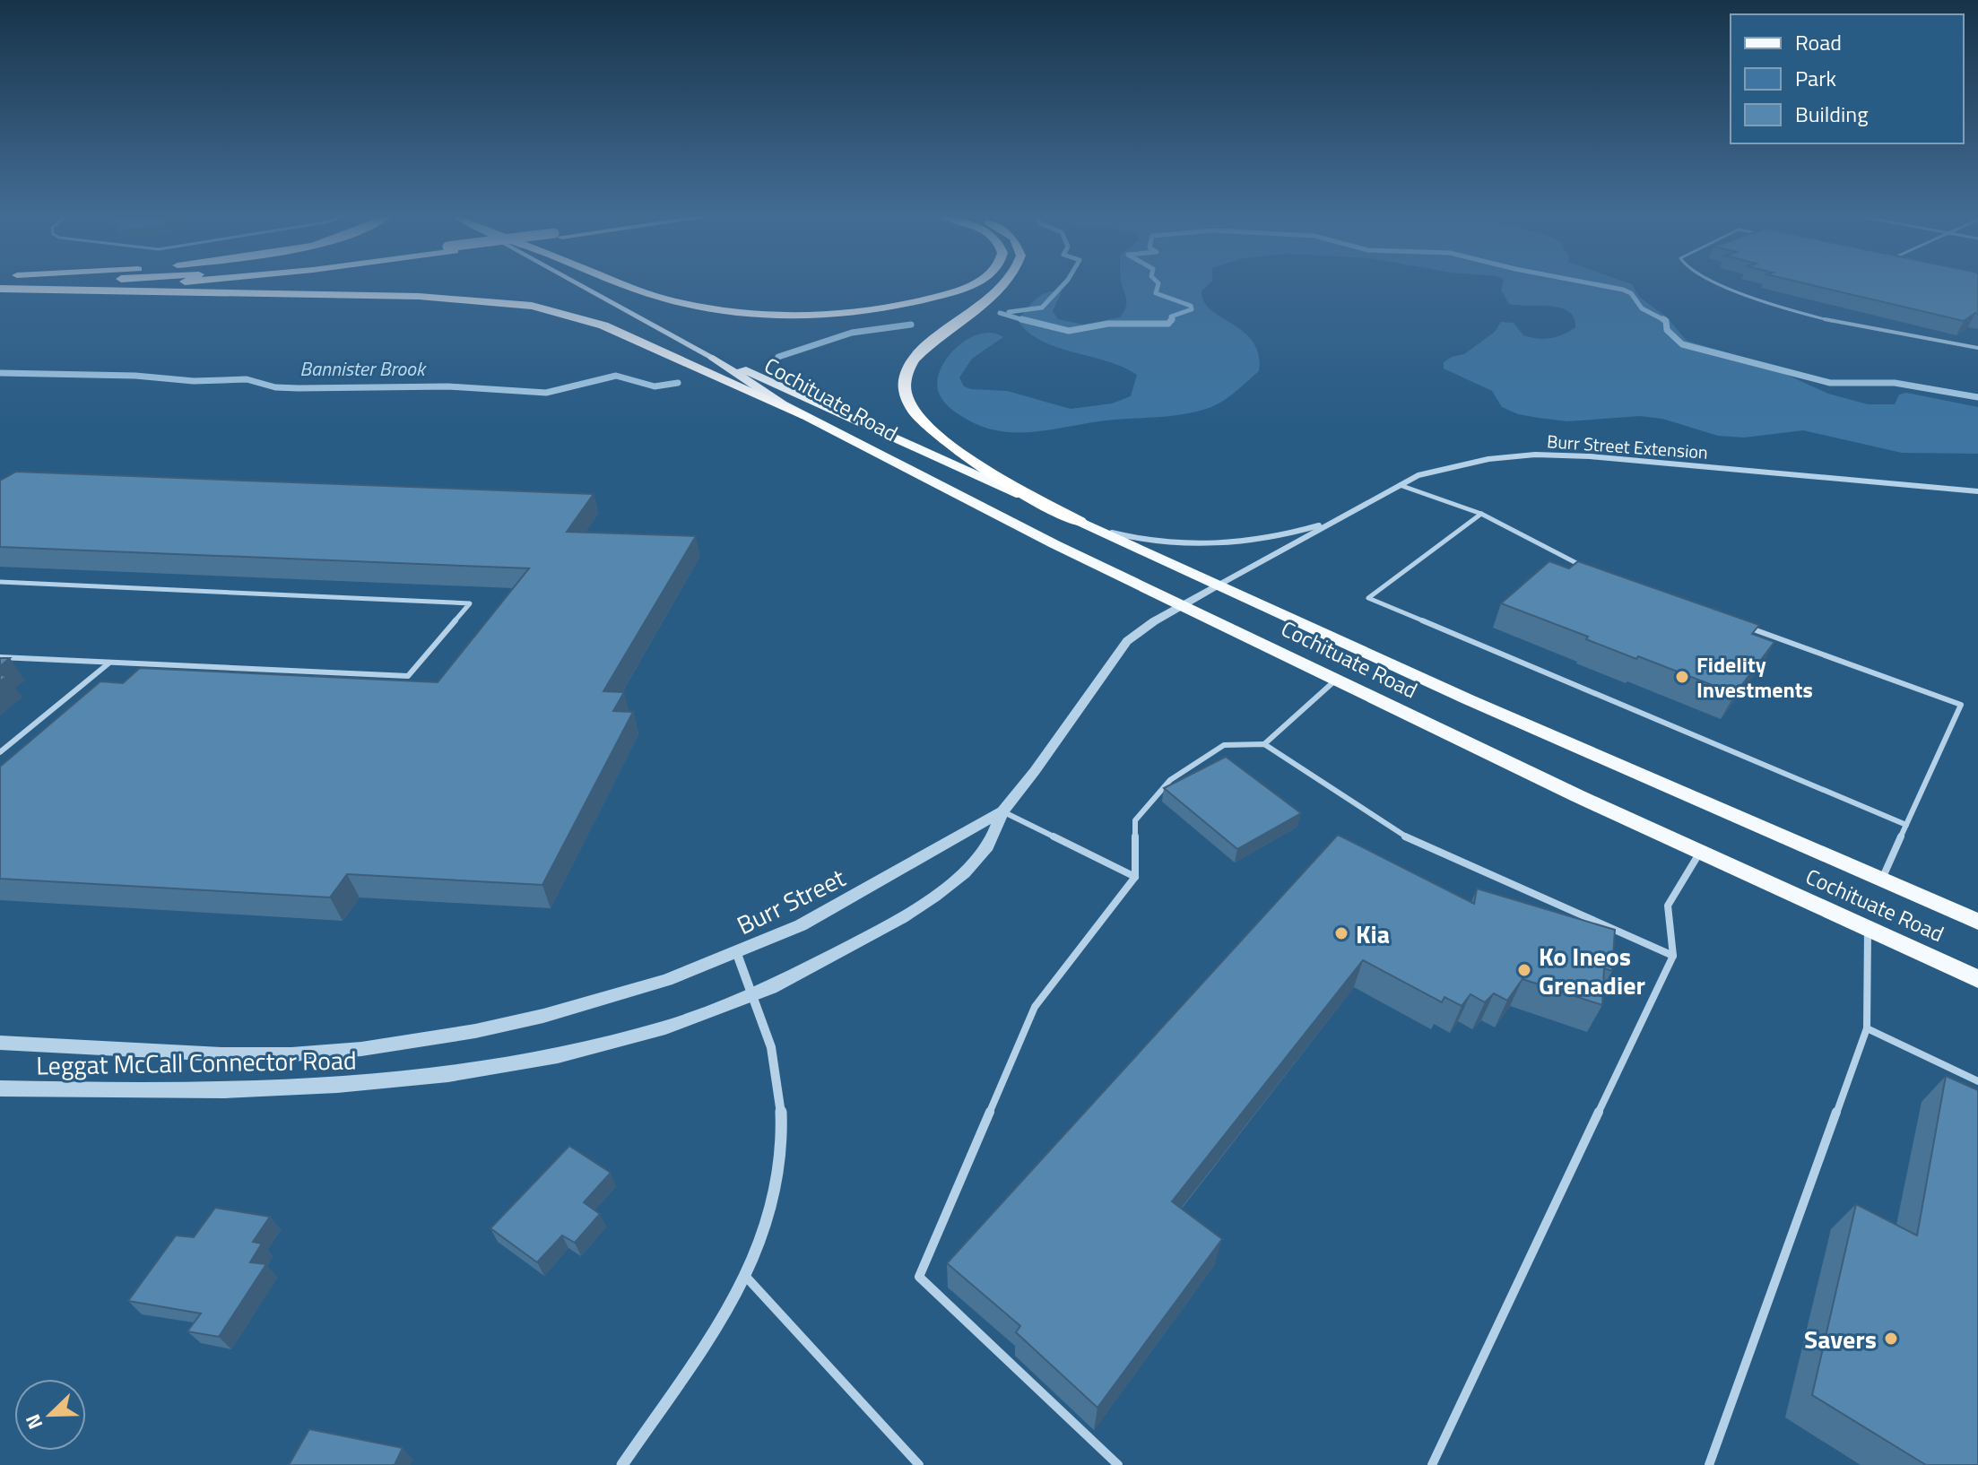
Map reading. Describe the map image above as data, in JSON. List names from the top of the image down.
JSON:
{
  "streets": {
    "main road": ["Cochituate Road"],
    "street": ["Burr Street Extension", "Burr Street", "Leggat McCall Connector Road"]
  },
  "crossings": [
    ["Cochituate Road", "Burr Street Extension"],
    ["Cochituate Road", "Burr Street"],
    ["Burr Street Extension", "Burr Street"],
    ["Burr Street", "Leggat McCall Connector Road"]
  ],
  "water": ["Bannister Brook"],
  "places": [
    "Fidelity Investments",
    "Kia",
    "Ko Ineos Grenadier",
    "Savers"
  ],
  "legend": ["Road", "Park", "Building"],
  "north": "bottom left"
}
